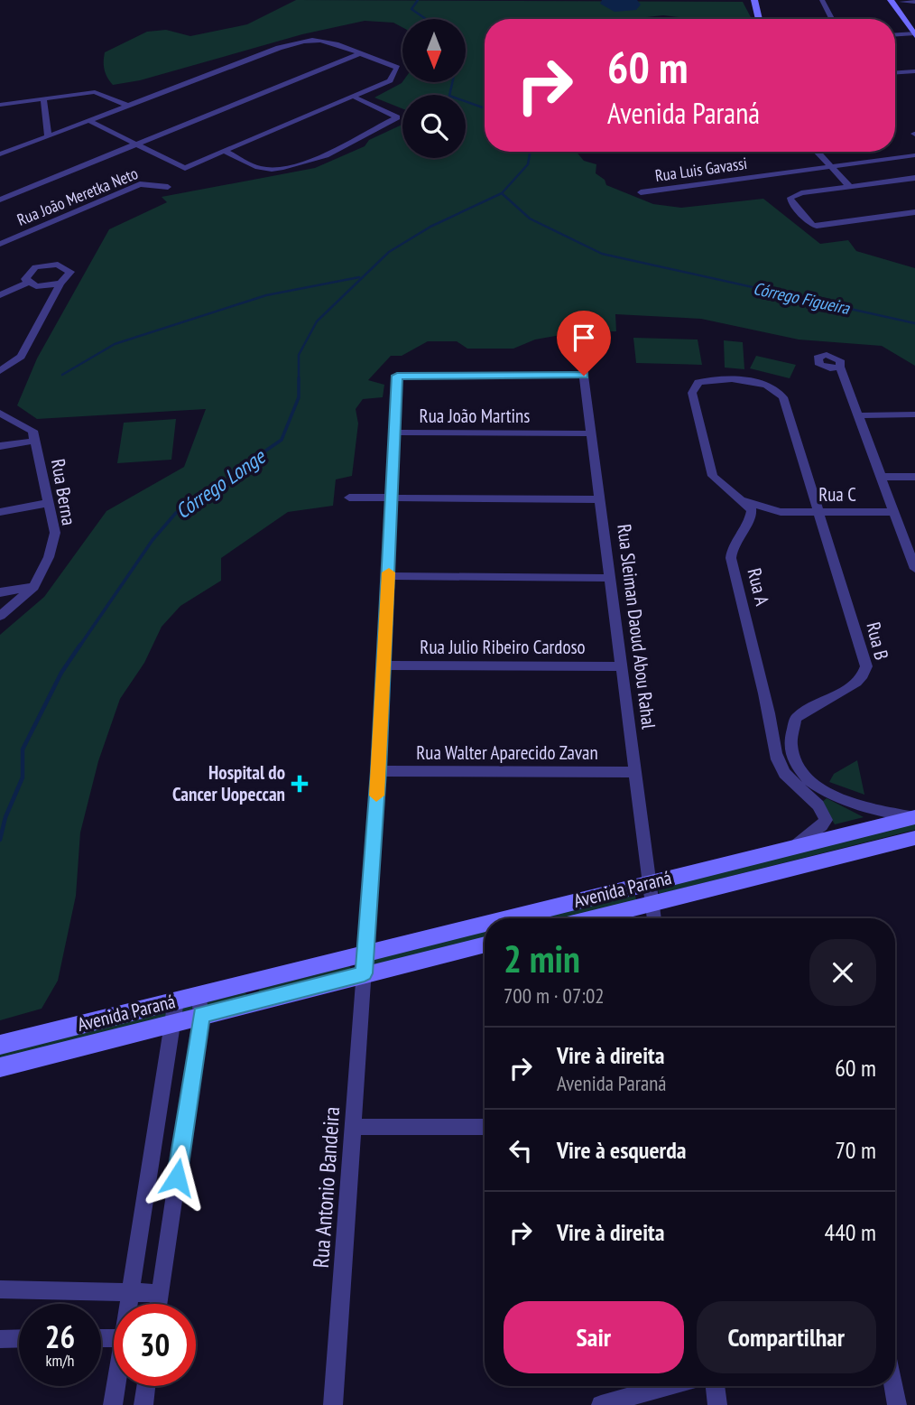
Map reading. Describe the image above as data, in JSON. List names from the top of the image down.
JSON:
{
  "streets": {
    "main road": ["Avenida Paraná"],
    "street": [
      "Rua Luis Gavassi",
      "Rua João Meretka Neto",
      "Rua João Martins",
      "Rua Berna",
      "Rua C",
      "Rua A",
      "Rua Sleiman Daoud Abou Rahal",
      "Rua B",
      "Rua Julio Ribeiro Cardoso",
      "Rua Walter Aparecido Zavan",
      "Rua Antonio Bandeira"
    ]
  },
  "crossings": [
    ["Rua João Martins", "Rua Sleiman Daoud Abou Rahal"],
    ["Rua João Martins", "Rua Antonio Bandeira"],
    ["Rua C", "Rua A"],
    ["Rua C", "Rua B"],
    ["Rua Sleiman Daoud Abou Rahal", "Rua Julio Ribeiro Cardoso"],
    ["Rua Sleiman Daoud Abou Rahal", "Rua Walter Aparecido Zavan"],
    ["Rua Sleiman Daoud Abou Rahal", "Avenida Paraná"],
    ["Rua Sleiman Daoud Abou Rahal", "Rua Antonio Bandeira"],
    ["Rua Julio Ribeiro Cardoso", "Rua Antonio Bandeira"],
    ["Rua Walter Aparecido Zavan", "Rua Antonio Bandeira"],
    ["Avenida Paraná", "Rua Antonio Bandeira"]
  ],
  "water": ["Córrego Figueira", "Córrego Longe"],
  "places": {
    "health": ["Hospital do Cancer Uopeccan"]
  },
  "north": "bottom",
  "page": {
    "turn": ["60 m", "Avenida Paraná"],
    "heading": ["2 min", "700 m · 07:02"],
    "list": [
      {
        "name": "Vire à direita",
        "note": "Avenida Paraná",
        "value": "60 m"
      },
      {
        "name": "Vire à esquerda",
        "value": "70 m"
      },
      {
        "name": "Vire à direita",
        "value": "440 m"
      }
    ],
    "buttons": ["Sair", "Compartilhar"],
    "speed": "26 km/h",
    "limit": "30"
  }
}
